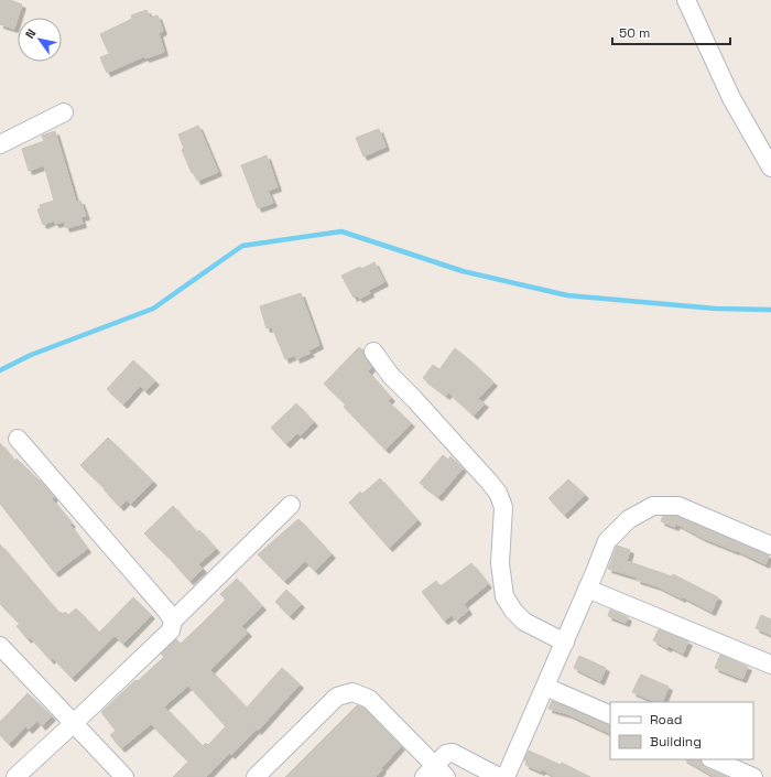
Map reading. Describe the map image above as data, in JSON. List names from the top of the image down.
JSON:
{
  "legend": ["Road", "Building"],
  "scale_bar": "50 m",
  "north": "top left"
}
